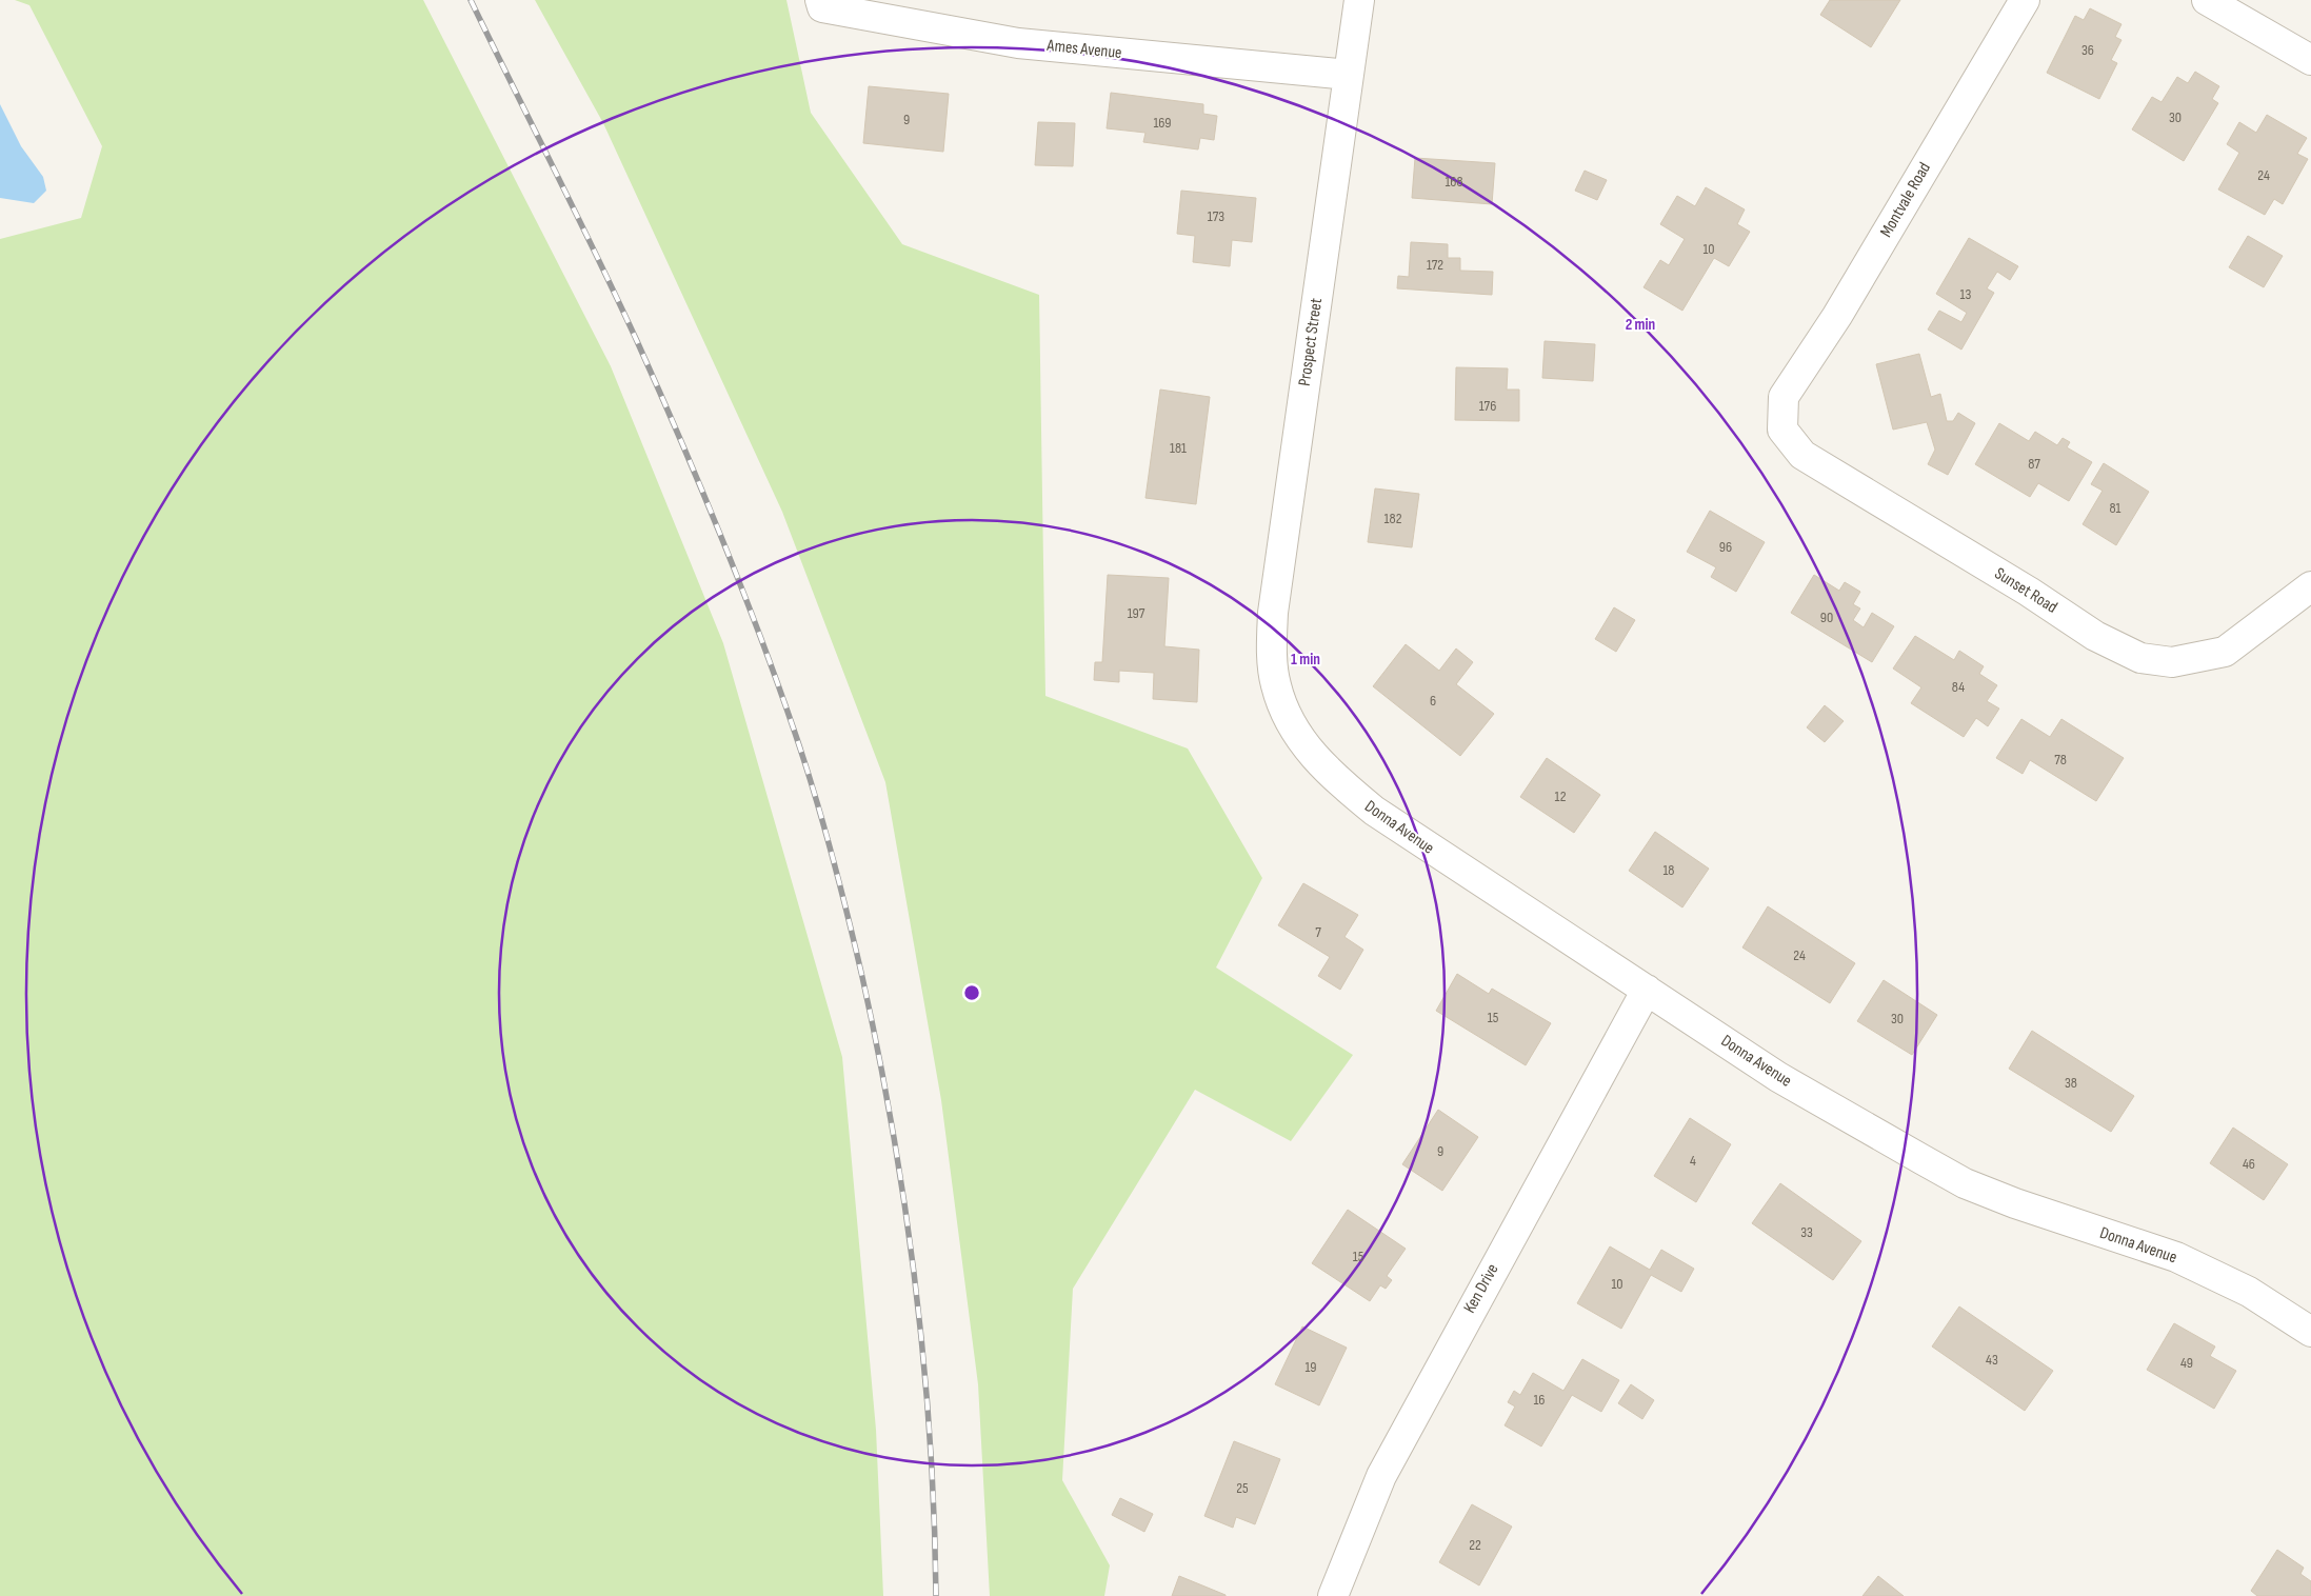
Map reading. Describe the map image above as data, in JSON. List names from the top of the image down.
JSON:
{
  "streets": {
    "street": [
      "Ames Avenue",
      "Montvale Road",
      "Prospect Street",
      "Sunset Road",
      "Donna Avenue",
      "Ken Drive"
    ]
  },
  "crossings": [
    ["Ames Avenue", "Prospect Street"],
    ["Montvale Road", "Sunset Road"],
    ["Prospect Street", "Donna Avenue"],
    ["Donna Avenue", "Ken Drive"]
  ],
  "house_numbers": [
    "36",
    "30",
    "9",
    "169",
    "24",
    "168",
    "173",
    "10",
    "172",
    "13",
    "176",
    "181",
    "87",
    "81",
    "182",
    "96",
    "197",
    "90",
    "84",
    "6",
    "78",
    "12",
    "18",
    "7",
    "24",
    "15",
    "30",
    "38",
    "9",
    "4",
    "46",
    "33",
    "15",
    "10",
    "43",
    "49",
    "19",
    "16",
    "25",
    "22"
  ],
  "rings": ["2 min", "1 min"]
}
